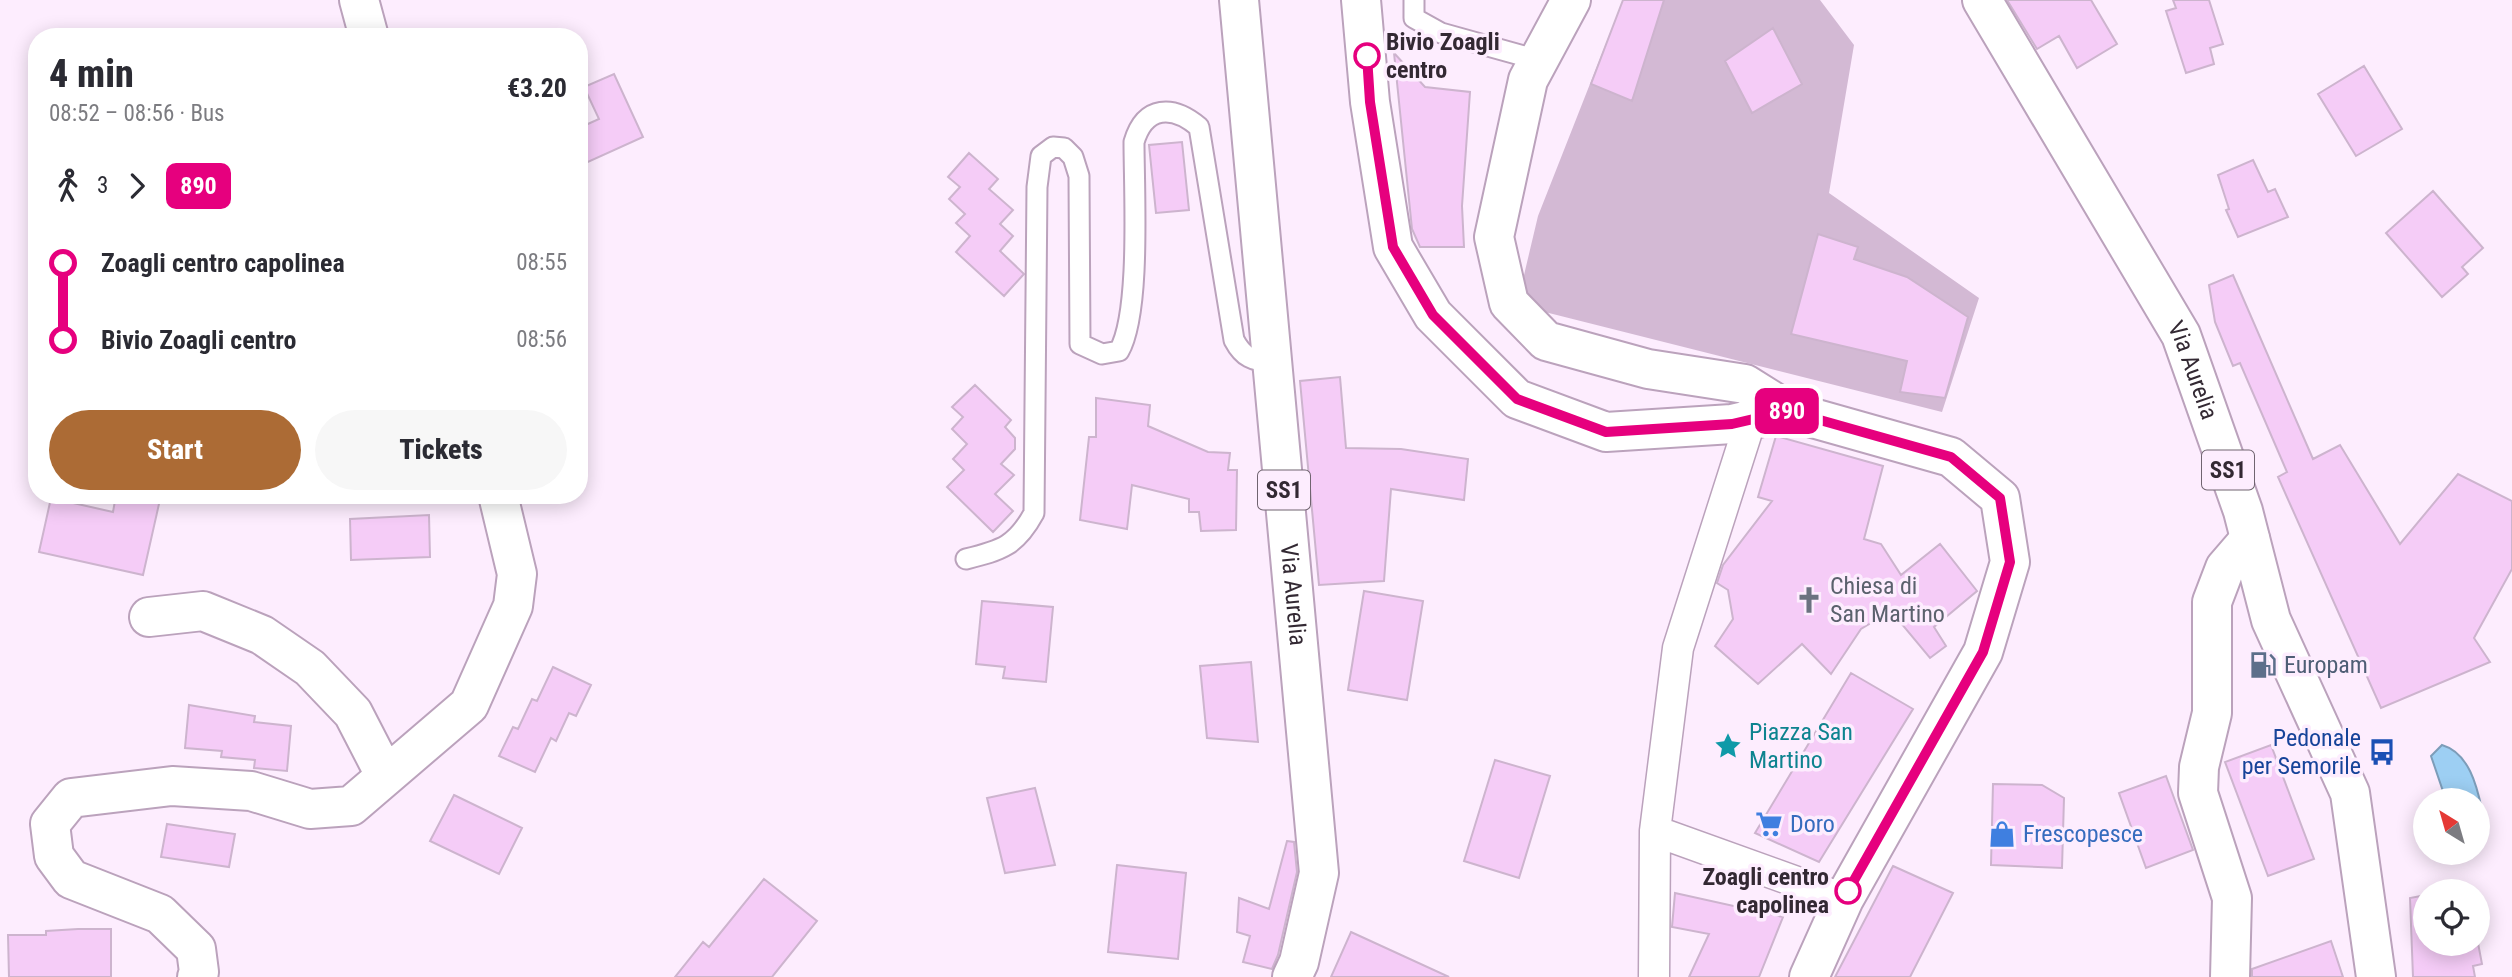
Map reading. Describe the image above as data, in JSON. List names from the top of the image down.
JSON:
{
  "streets": {
    "street": ["Via Aurelia", "SS1"]
  },
  "places": {
    "other": ["Bivio Zoagli centro", "Zoagli centro capolinea"],
    "church": ["Chiesa di San Martino"],
    "fuel station": ["Europam"],
    "place": ["Piazza San Martino"],
    "bus stop": ["Pedonale per Semorile"],
    "supermarket": ["Doro"],
    "shop": ["Frescopesce"]
  },
  "lines": ["bus line 890"],
  "north": "top left",
  "page": {
    "on_map": "890",
    "heading": ["4 min", "08:52 – 08:56 · Bus", "€3.20"],
    "legs": ["3", "890"],
    "list": [
      {
        "name": "Zoagli centro capolinea",
        "value": "08:55"
      },
      {
        "name": "Bivio Zoagli centro",
        "value": "08:56"
      }
    ],
    "buttons": ["Start", "Tickets"]
  }
}
